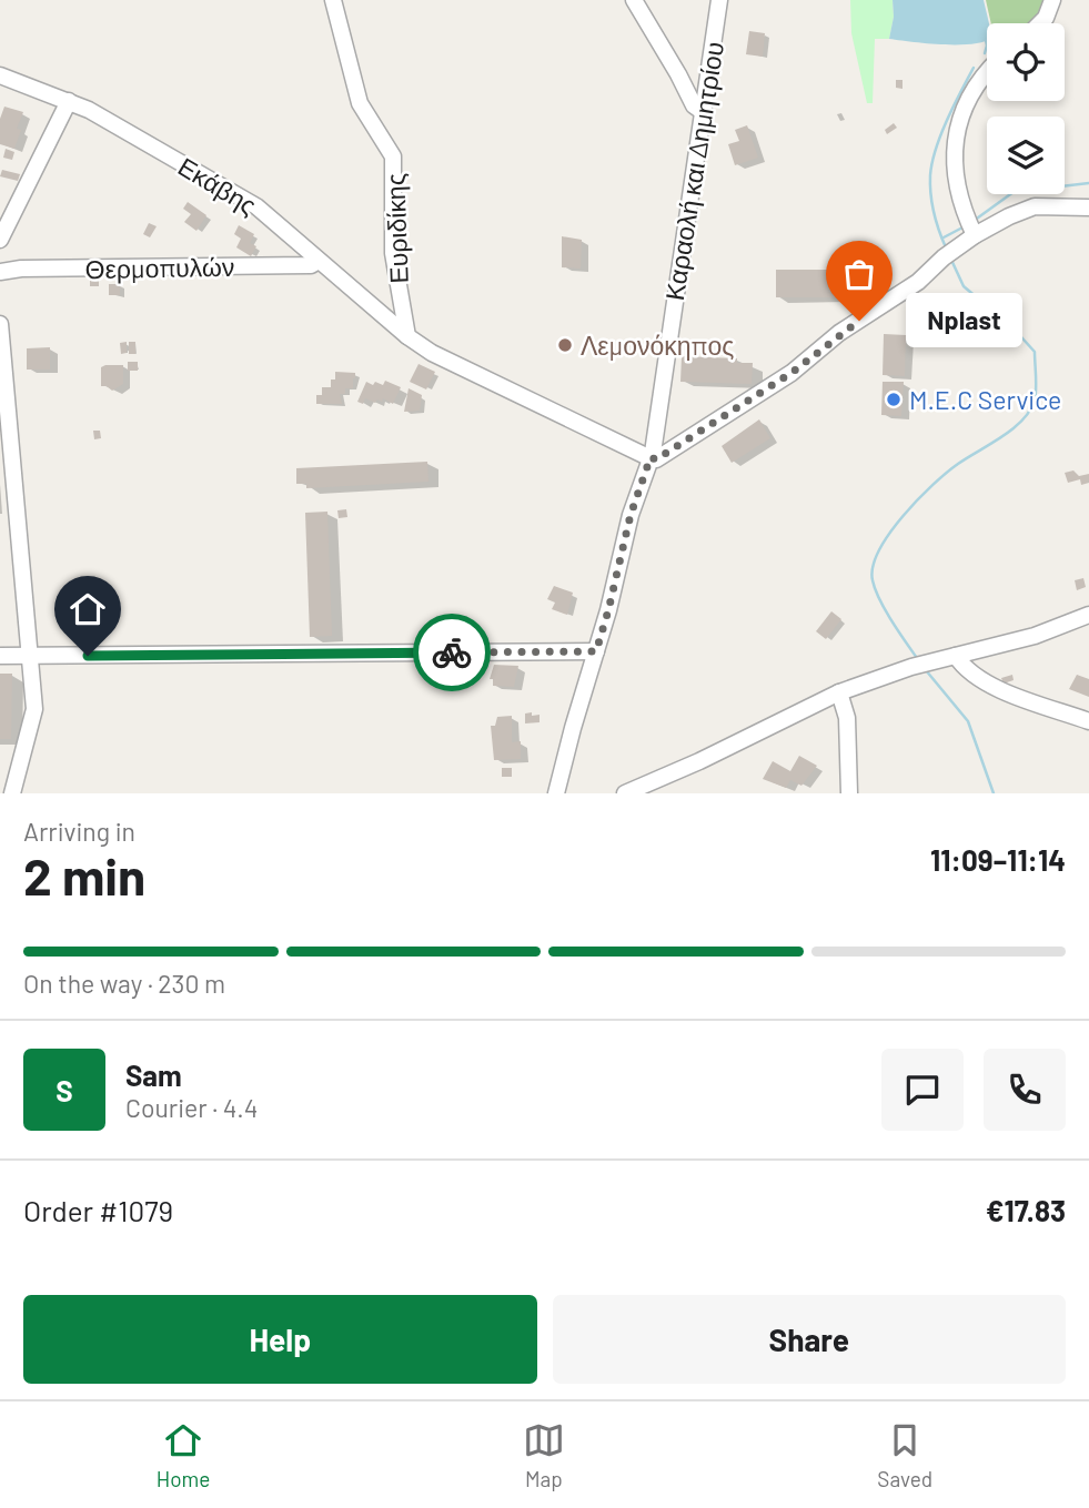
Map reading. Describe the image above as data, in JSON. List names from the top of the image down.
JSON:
{
  "streets": {
    "street": [
      "Καραολή και Δημητρίου",
      "Εκάβης",
      "Ευριδίκης",
      "Θερμοπυλών"
    ]
  },
  "crossings": [
    ["Εκάβης", "Ευριδίκης"],
    ["Εκάβης", "Θερμοπυλών"]
  ],
  "places": ["Nplast", "Λεμονόκηπος", "M.E.C Service"],
  "page": {
    "bubble": "Nplast",
    "heading": ["2 min", "Arriving in", "11:09–11:14"],
    "panel": [
      "Sam",
      "Courier · 4.4",
      "Order #1079",
      "€17.83"
    ],
    "bar": "On the way · 230 m",
    "round": "S",
    "buttons": ["Help", "Share"],
    "tabs": ["Home", "Map", "Saved"]
  }
}
